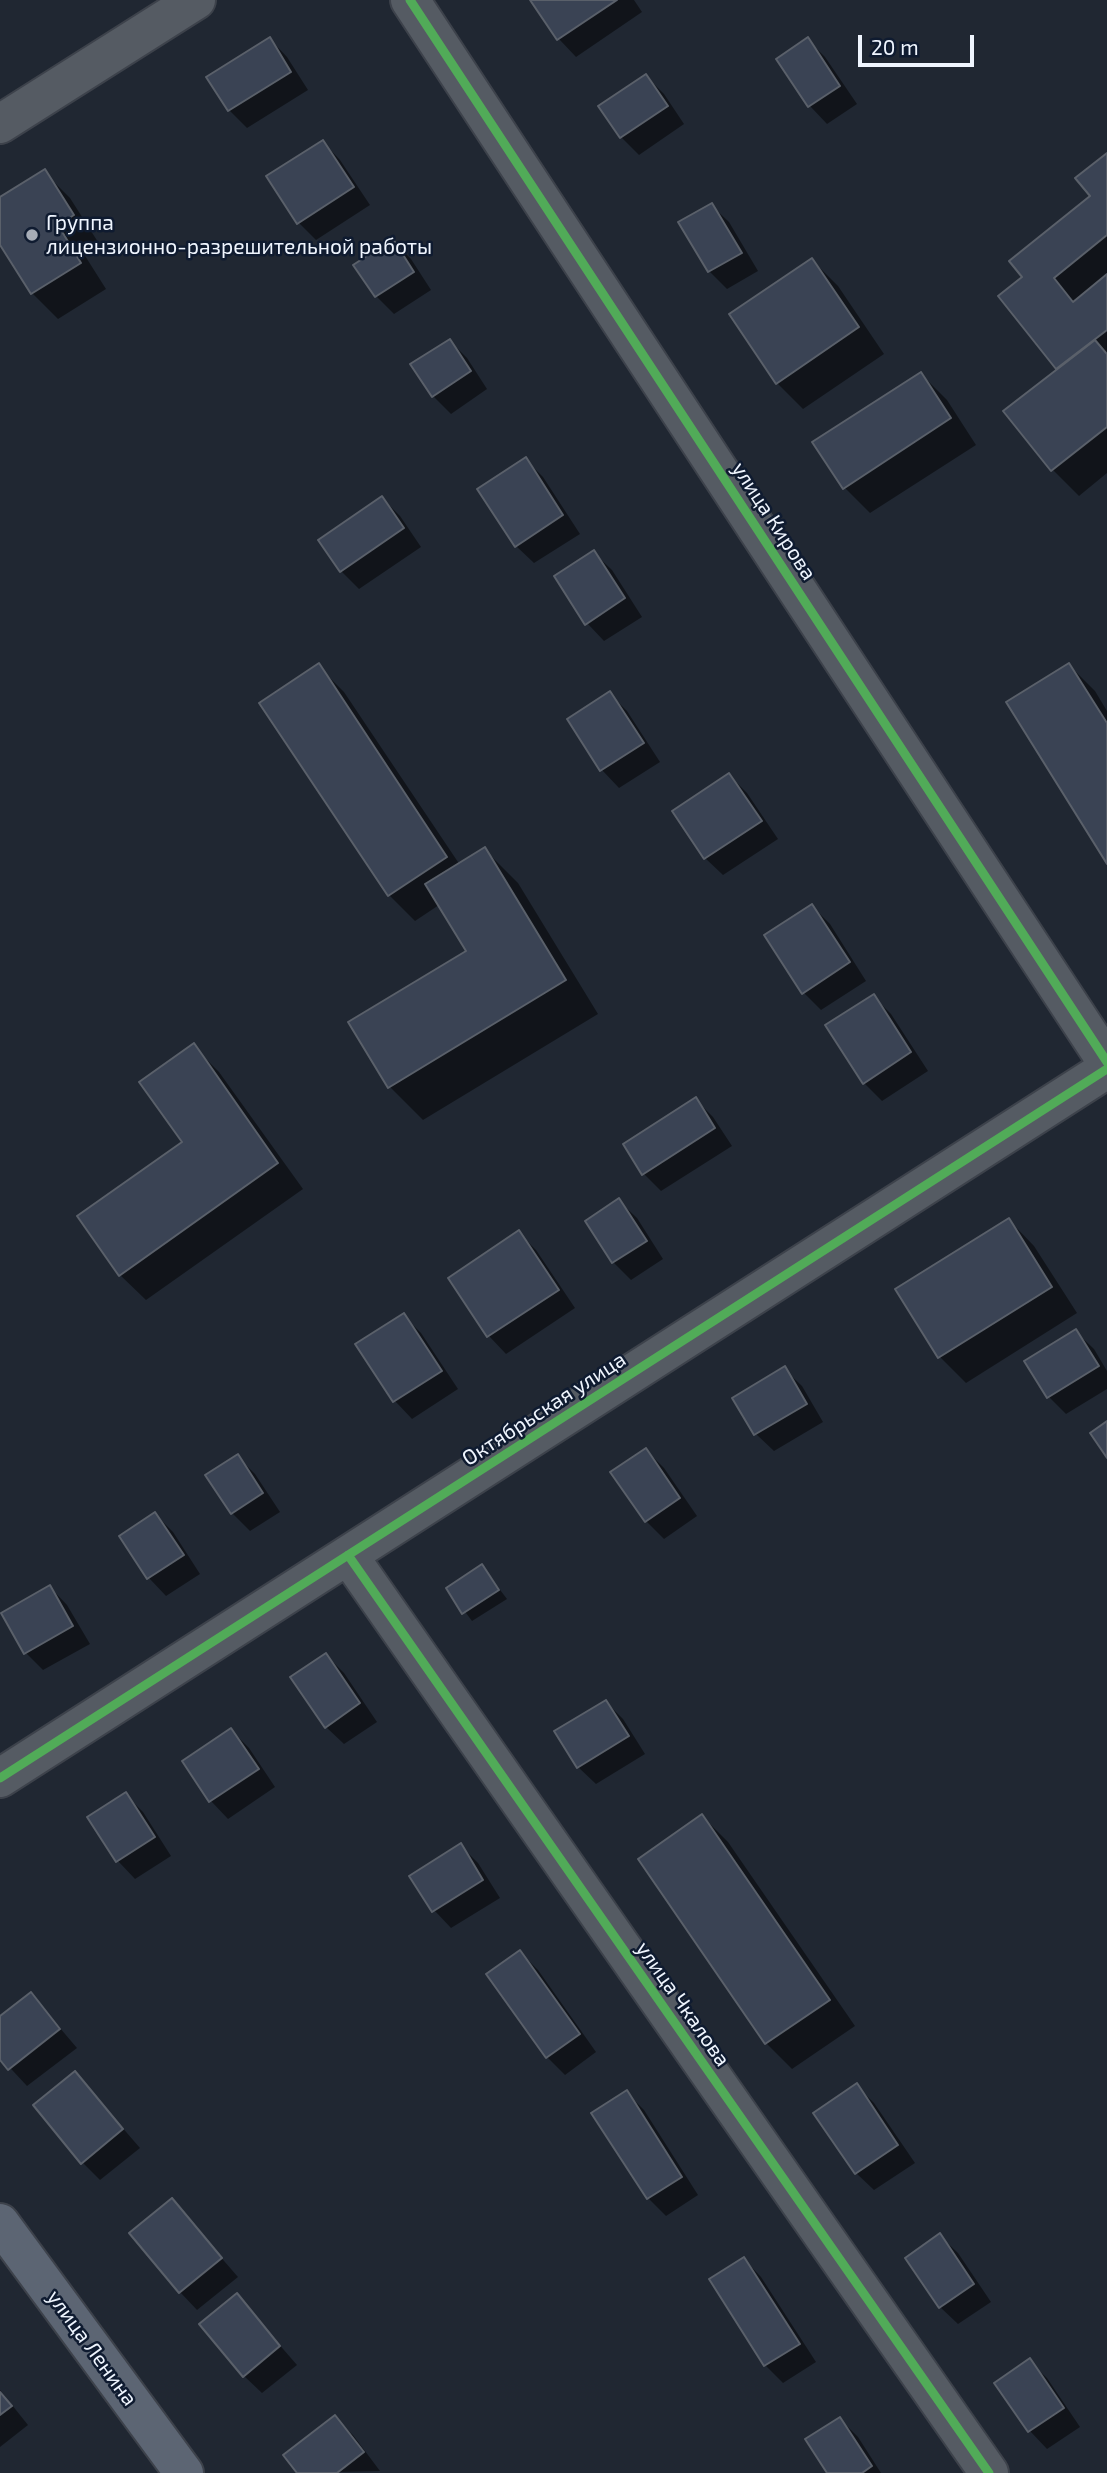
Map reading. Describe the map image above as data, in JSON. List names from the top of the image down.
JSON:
{
  "streets": {
    "main road": ["улица Ленина"],
    "street": ["улица Кирова", "Октябрьская улица", "улица Чкалова"]
  },
  "crossings": [
    ["Октябрьская улица", "улица Чкалова"]
  ],
  "places": ["Группа лицензионно-разрешительной работы"],
  "scale_bar": "20 m"
}
